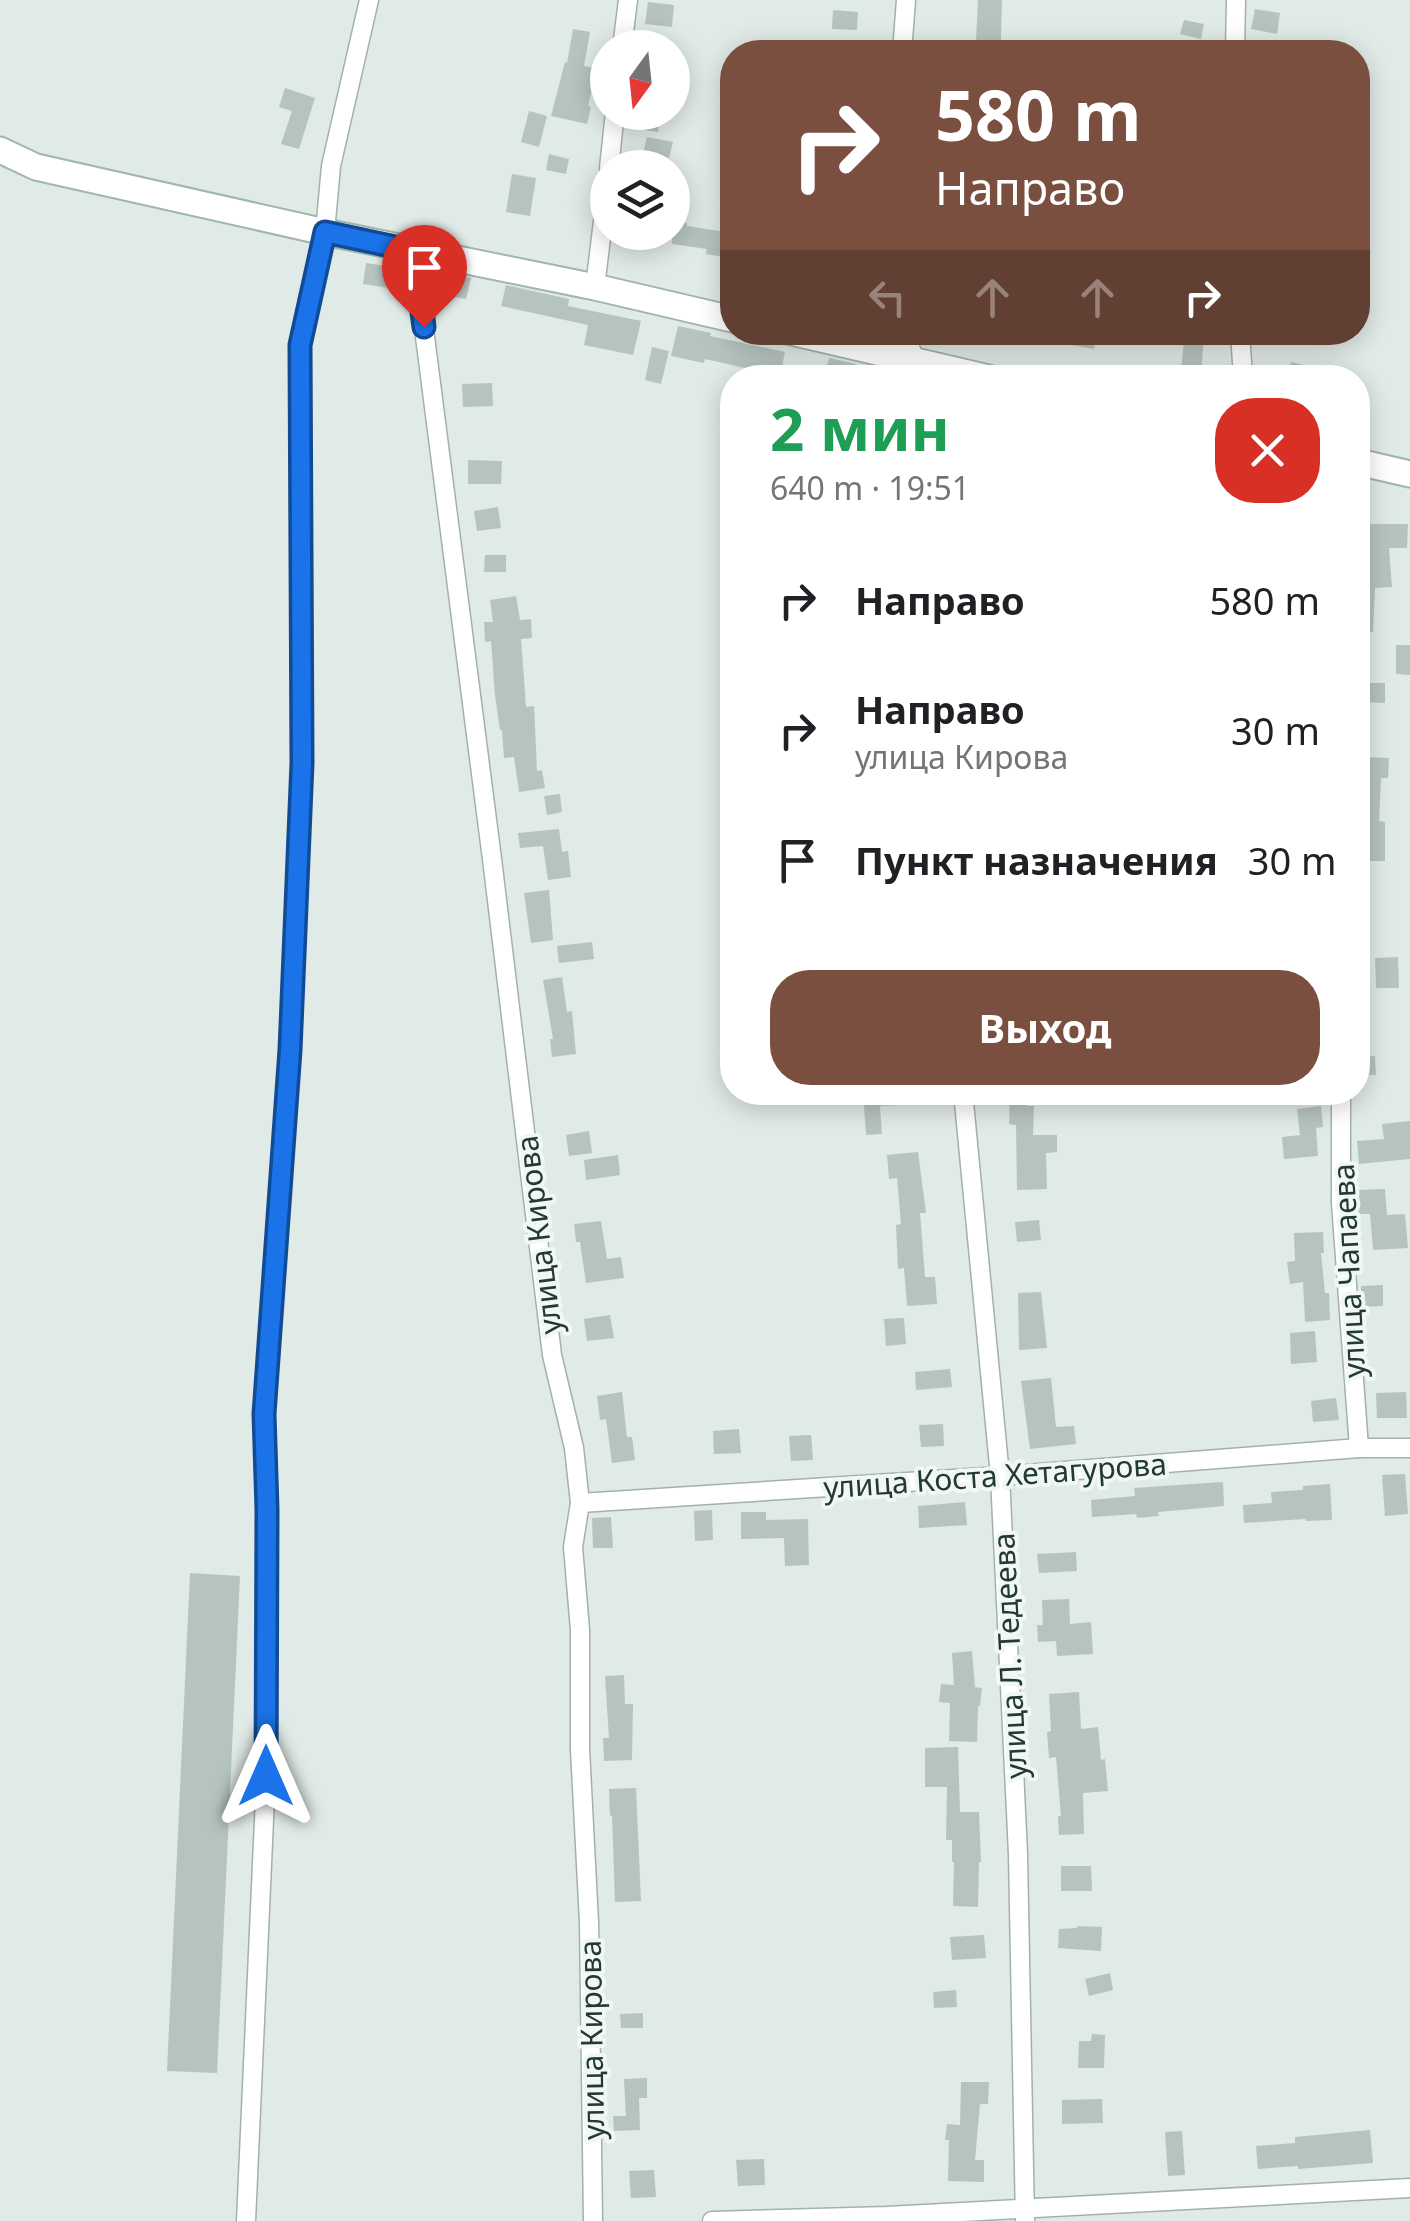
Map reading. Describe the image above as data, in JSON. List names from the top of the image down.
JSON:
{
  "streets": {
    "street": [
      "улица Кирова",
      "улица Чапаева",
      "улица Коста Хетагурова",
      "улица Л. Тедеева"
    ]
  },
  "crossings": [
    ["улица Кирова", "улица Коста Хетагурова"],
    ["улица Чапаева", "улица Коста Хетагурова"],
    ["улица Коста Хетагурова", "улица Л. Тедеева"]
  ],
  "north": "bottom",
  "page": {
    "turn": ["580 m", "Направо"],
    "heading": ["2 мин", "640 m · 19:51"],
    "list": [
      {
        "name": "Направо",
        "value": "580 m"
      },
      {
        "name": "Направо",
        "note": "улица Кирова",
        "value": "30 m"
      },
      {
        "name": "Пункт назначения",
        "value": "30 m"
      }
    ],
    "buttons": "Выход"
  }
}
